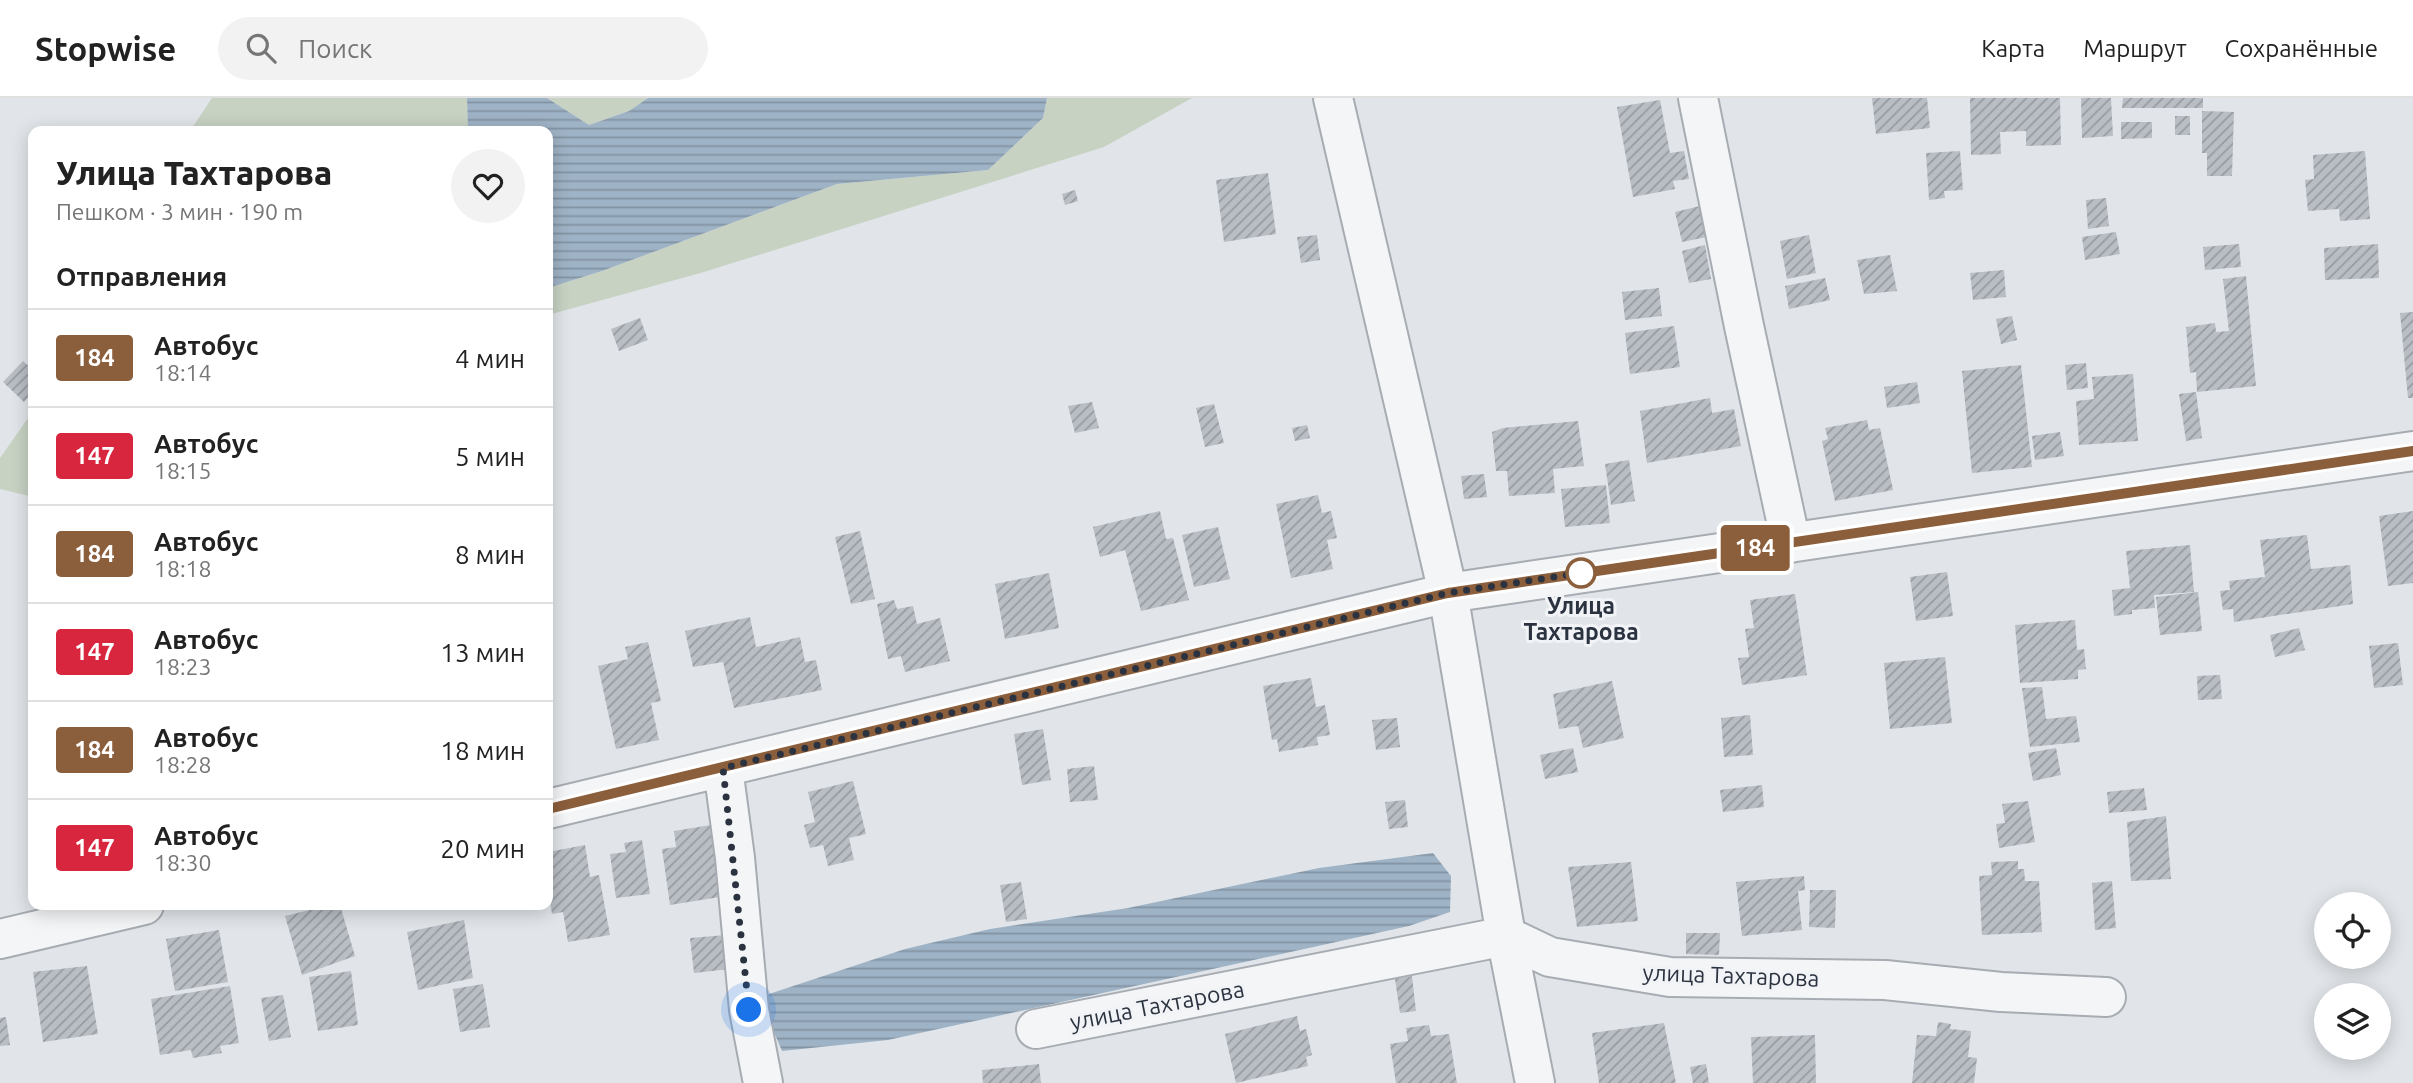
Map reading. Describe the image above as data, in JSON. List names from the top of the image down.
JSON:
{
  "streets": {
    "street": ["улица Тахтарова"]
  },
  "places": ["Улица Тахтарова"],
  "lines": ["bus line 184"],
  "page": {
    "header": "Stopwise",
    "search": "Поиск",
    "nav": ["Карта", "Маршрут", "Сохранённые"],
    "on_map": "184",
    "heading": [
      ["Улица Тахтарова", "Пешком · 3 мин · 190 m"],
      "Отправления"
    ],
    "list": [
      {
        "mark": "184",
        "name": "Автобус",
        "note": "18:14",
        "value": "4 мин"
      },
      {
        "mark": "147",
        "name": "Автобус",
        "note": "18:15",
        "value": "5 мин"
      },
      {
        "mark": "184",
        "name": "Автобус",
        "note": "18:18",
        "value": "8 мин"
      },
      {
        "mark": "147",
        "name": "Автобус",
        "note": "18:23",
        "value": "13 мин"
      },
      {
        "mark": "184",
        "name": "Автобус",
        "note": "18:28",
        "value": "18 мин"
      },
      {
        "mark": "147",
        "name": "Автобус",
        "note": "18:30",
        "value": "20 мин"
      }
    ]
  }
}
